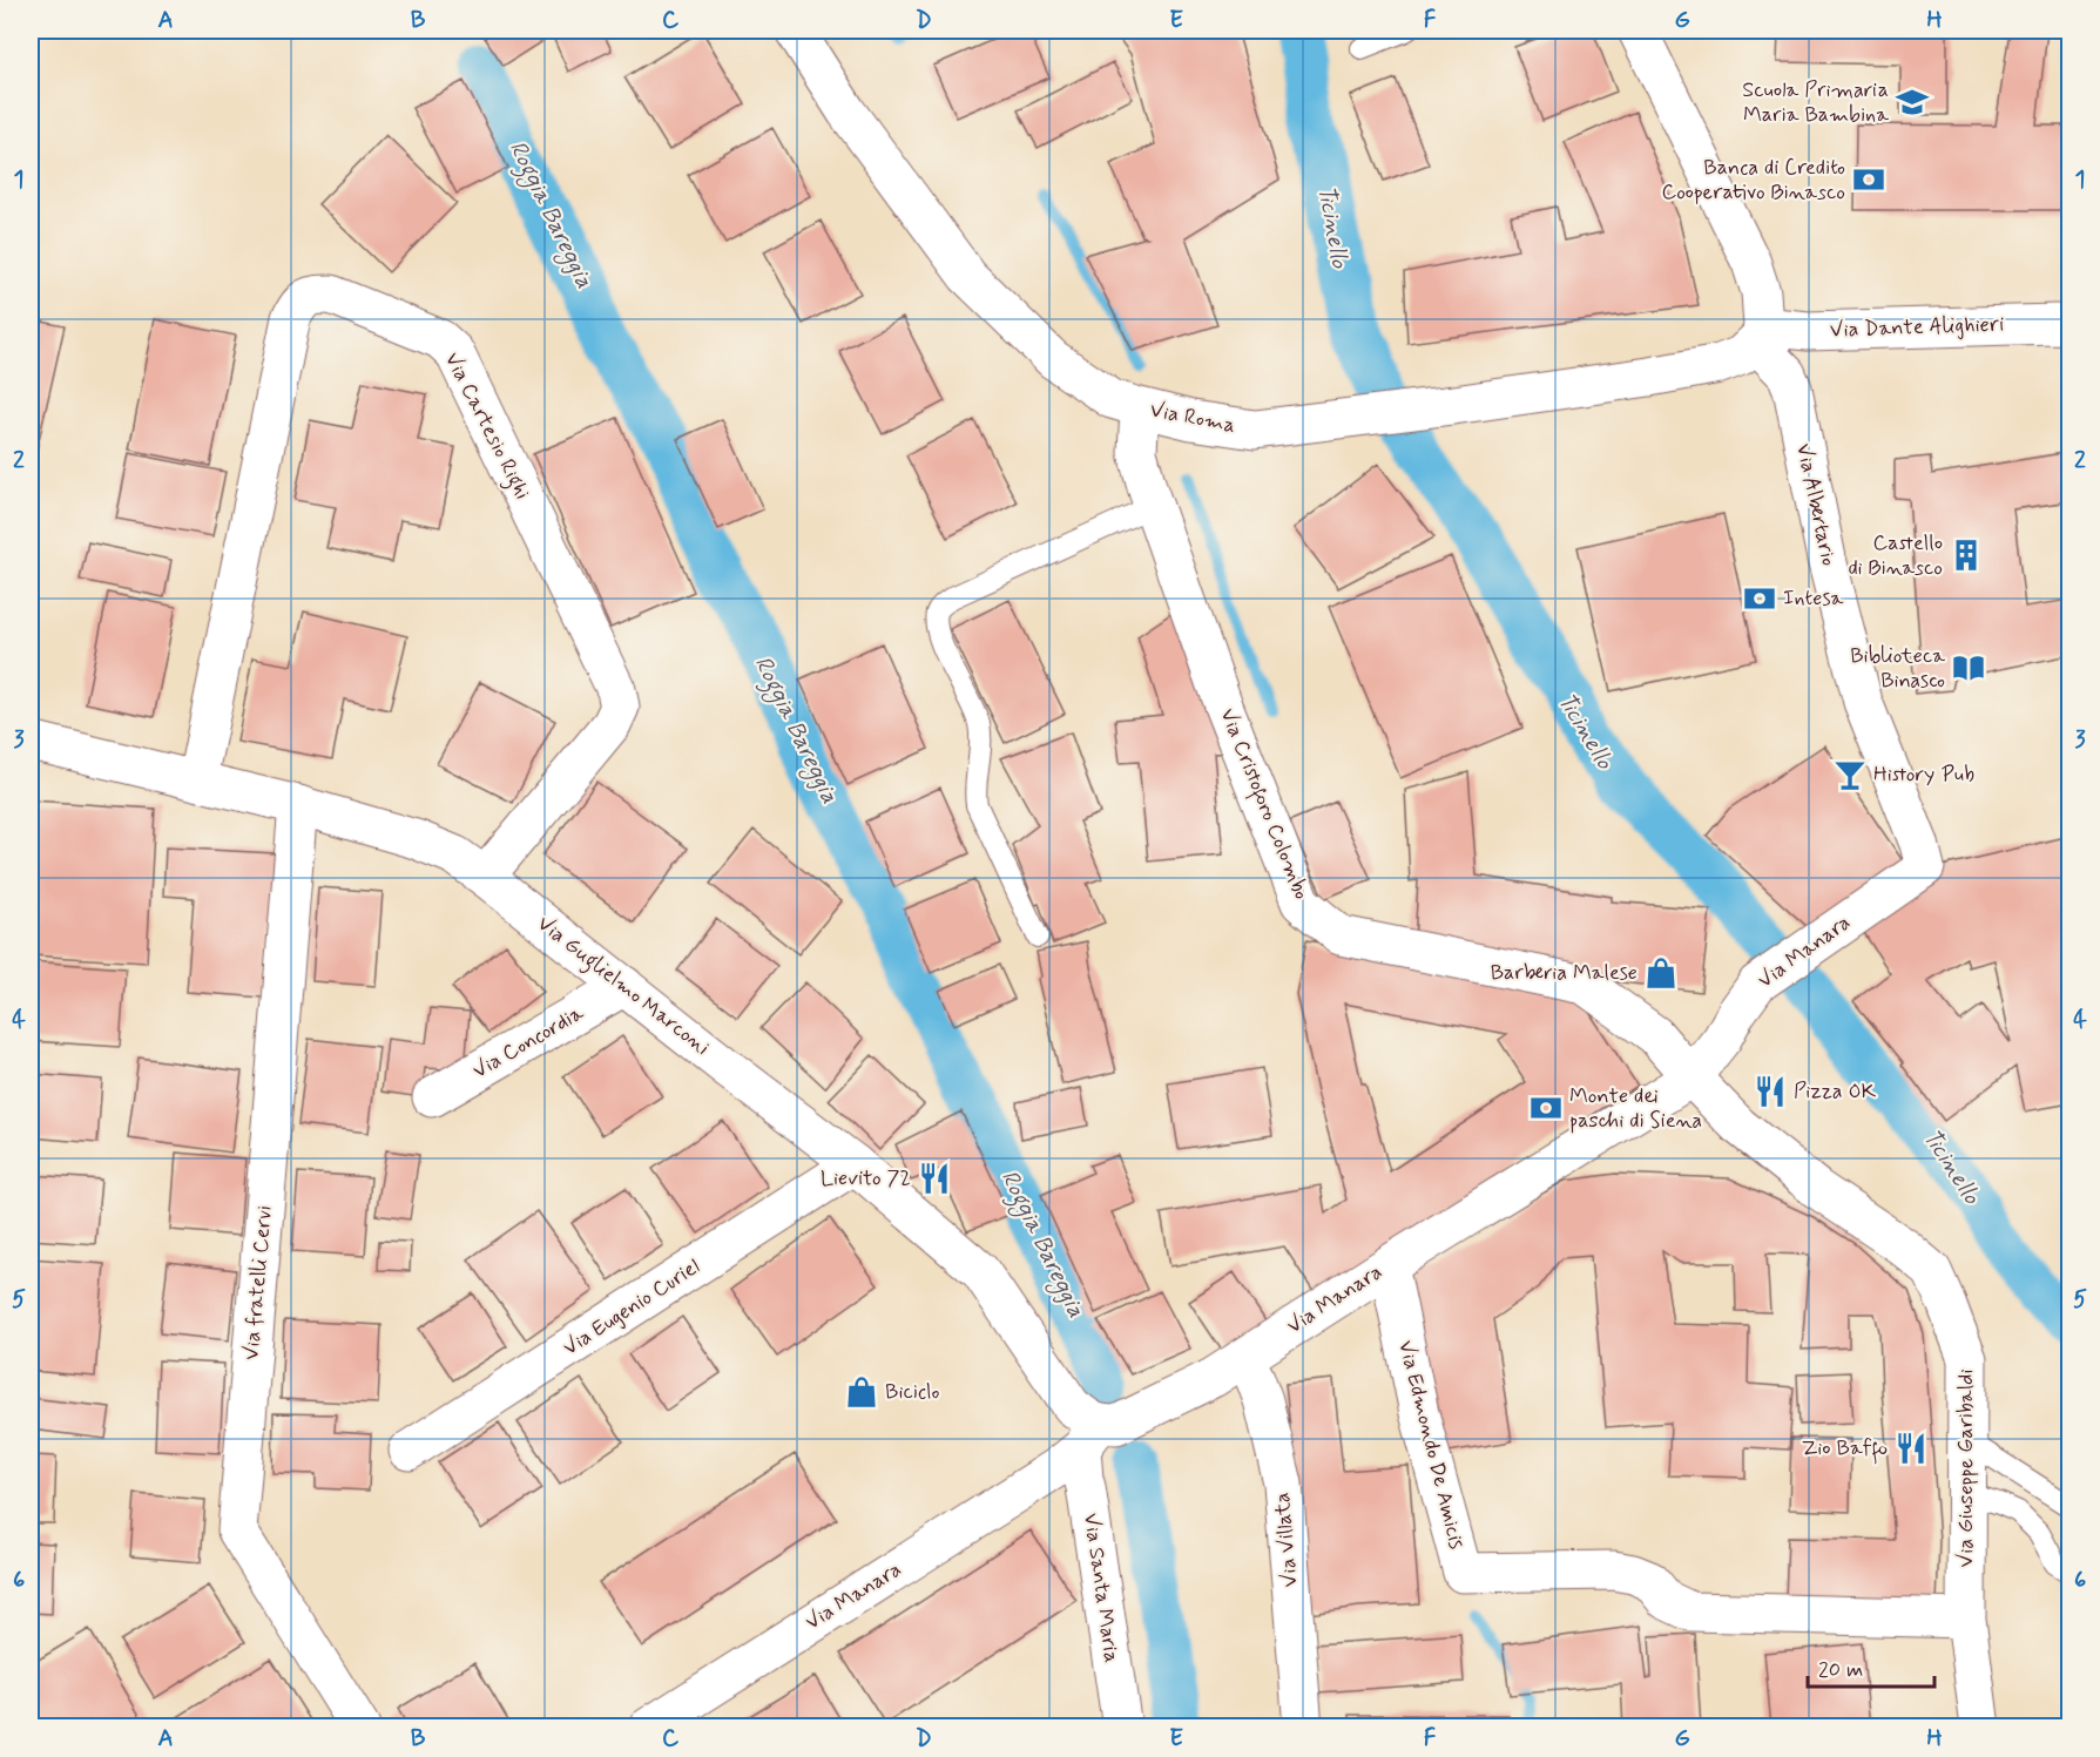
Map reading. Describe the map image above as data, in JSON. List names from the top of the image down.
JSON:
{
  "streets": {
    "street": [
      "Via Dante Alighieri",
      "Via Roma",
      "Via Cartesio Righi",
      "Via Albertario",
      "Via Cristoforo Colombo",
      "Via Manara",
      "Via Guglielmo Marconi",
      "Via Concordia",
      "Via fratelli Cervi",
      "Via Eugenio Curiel",
      "Via Edmondo De Amicis",
      "Via Giuseppe Garibaldi",
      "Via Villata",
      "Via Santa Maria"
    ]
  },
  "crossings": [
    ["Via Dante Alighieri", "Via Roma"],
    ["Via Dante Alighieri", "Via Albertario"],
    ["Via Roma", "Via Albertario"],
    ["Via Roma", "Via Cristoforo Colombo"],
    ["Via Cartesio Righi", "Via Guglielmo Marconi"],
    ["Via Albertario", "Via Manara"],
    ["Via Cristoforo Colombo", "Via Manara"],
    ["Via Cristoforo Colombo", "Via Giuseppe Garibaldi"],
    ["Via Manara", "Via Guglielmo Marconi"],
    ["Via Manara", "Via Edmondo De Amicis"],
    ["Via Manara", "Via Giuseppe Garibaldi"],
    ["Via Manara", "Via Villata"],
    ["Via Manara", "Via Santa Maria"],
    ["Via Guglielmo Marconi", "Via Concordia"],
    ["Via Guglielmo Marconi", "Via fratelli Cervi"],
    ["Via Guglielmo Marconi", "Via Eugenio Curiel"],
    ["Via Guglielmo Marconi", "Via Santa Maria"],
    ["Via Edmondo De Amicis", "Via Giuseppe Garibaldi"]
  ],
  "water": ["Roggia Bareggia", "Ticinello"],
  "places": {
    "school or university": ["Scuola Primaria Maria Bambina"],
    "bank": ["Banca di Credito Cooperativo Binasco", "Intesa", "Monte dei paschi di Siena"],
    "building": ["Castello di Binasco"],
    "library": ["Biblioteca Binasco"],
    "bar": ["History Pub"],
    "shop": ["Barberia Malese", "Biciclo"],
    "restaurant": ["Pizza OK", "Lievito 72", "Zio Baffo"]
  },
  "scale_bar": "20 m",
  "grid": {
    "columns": [
      "A",
      "B",
      "C",
      "D",
      "E",
      "F",
      "G",
      "H"
    ],
    "rows": [
      "1",
      "2",
      "3",
      "4",
      "5",
      "6"
    ]
  }
}
